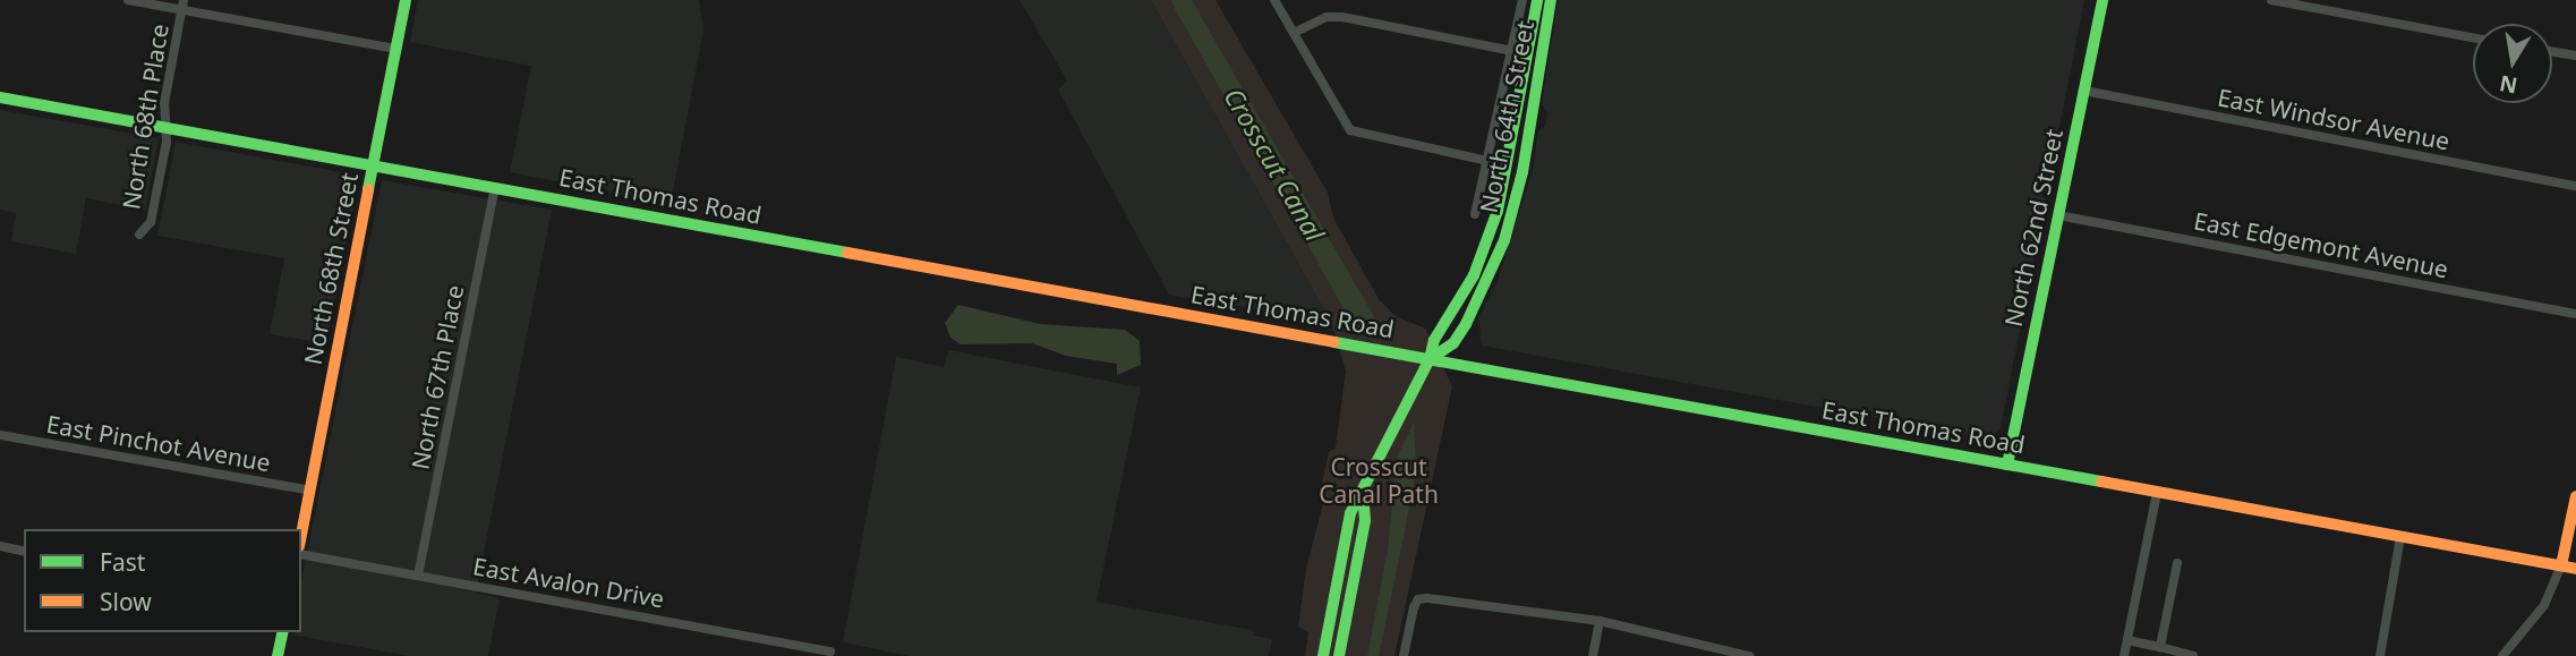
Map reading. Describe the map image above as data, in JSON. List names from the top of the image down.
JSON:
{
  "streets": {
    "main road": [
      "North 64th Street",
      "East Thomas Road",
      "North 62nd Street",
      "North 68th Street"
    ],
    "street": [
      "North 68th Place",
      "East Windsor Avenue",
      "East Edgemont Avenue",
      "North 67th Place",
      "East Pinchot Avenue",
      "East Avalon Drive"
    ]
  },
  "crossings": [
    ["North 68th Place", "East Thomas Road"],
    ["North 64th Street", "East Thomas Road"],
    ["East Windsor Avenue", "North 62nd Street"],
    ["East Thomas Road", "North 62nd Street"],
    ["East Thomas Road", "North 68th Street"],
    ["East Thomas Road", "North 67th Place"],
    ["North 62nd Street", "East Edgemont Avenue"],
    ["North 68th Street", "East Pinchot Avenue"],
    ["North 67th Place", "East Avalon Drive"]
  ],
  "water": ["Crosscut Canal"],
  "parks": ["Crosscut Canal Path"],
  "legend": ["Fast", "Slow"],
  "north": "bottom"
}
